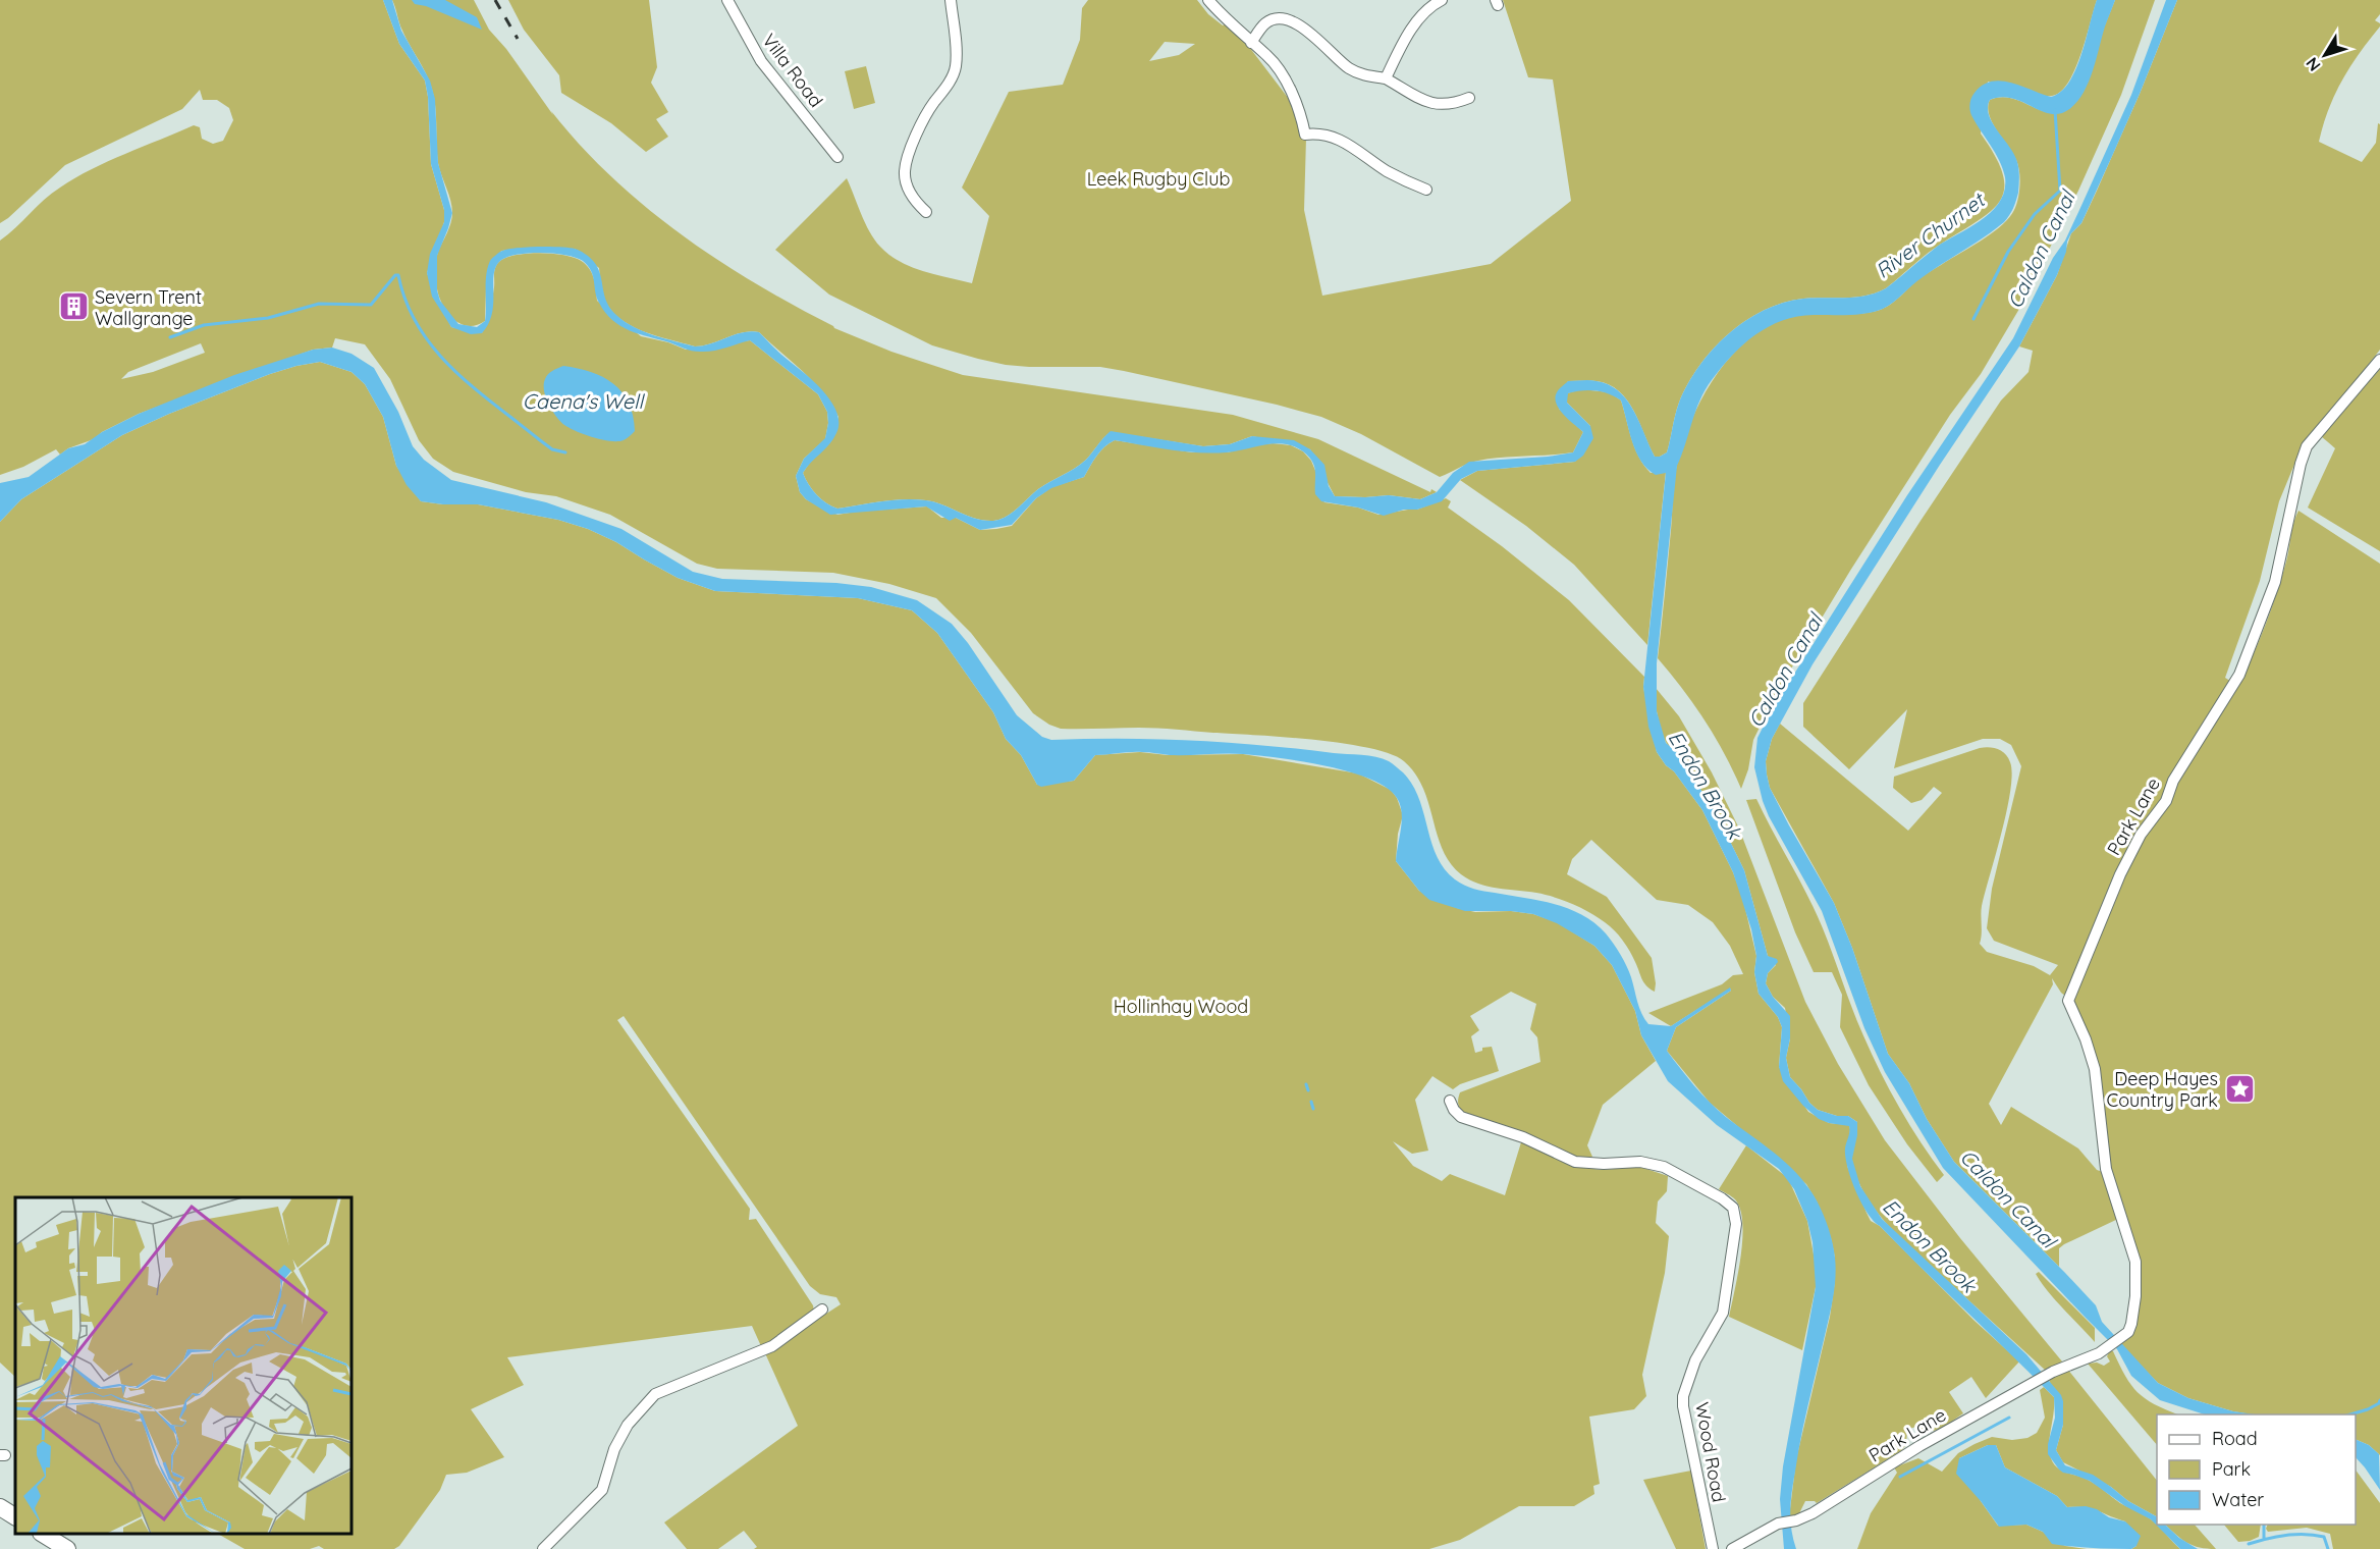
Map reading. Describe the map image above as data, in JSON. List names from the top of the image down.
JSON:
{
  "streets": {
    "street": ["Villa Road", "Park Lane", "Wood Road"]
  },
  "water": [
    "River Churnet",
    "Caldon Canal",
    "Caena's Well",
    "Endon Brook"
  ],
  "parks": ["Leek Rugby Club", "Hollinhay Wood"],
  "places": {
    "building": ["Severn Trent Wallgrange"],
    "place": ["Deep Hayes Country Park"]
  },
  "legend": ["Road", "Park", "Water"],
  "north": "bottom left"
}
